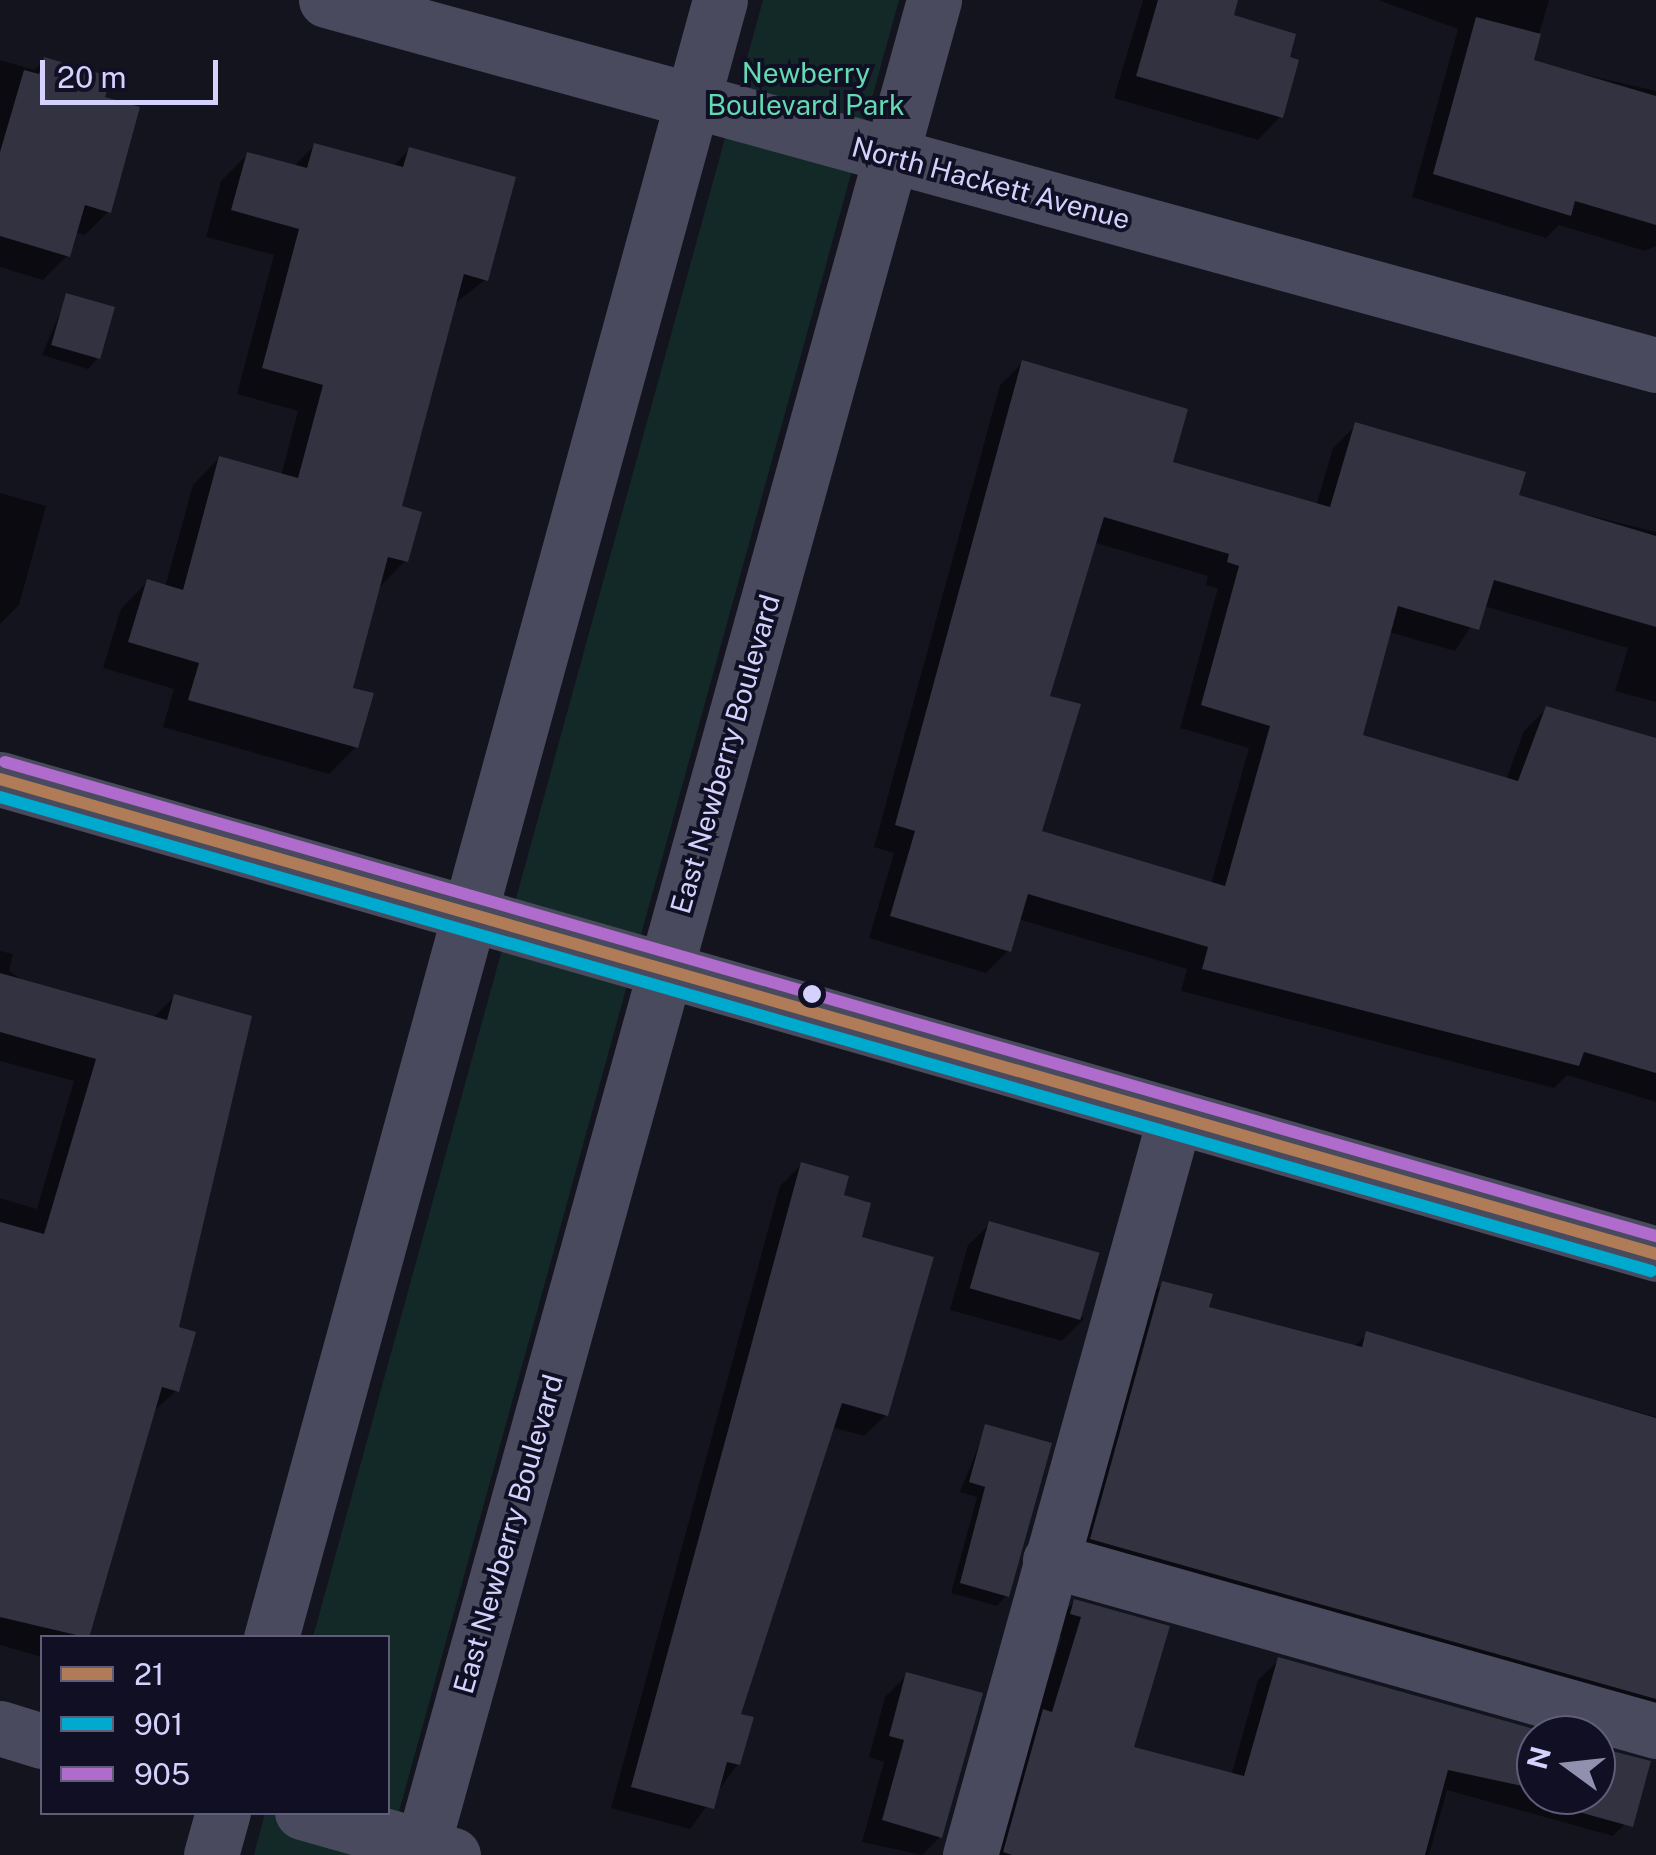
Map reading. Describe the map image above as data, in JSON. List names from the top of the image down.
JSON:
{
  "streets": {
    "street": ["North Hackett Avenue", "East Newberry Boulevard"]
  },
  "crossings": [
    ["North Hackett Avenue", "East Newberry Boulevard"]
  ],
  "parks": ["Newberry Boulevard Park"],
  "lines": ["transit line 905", "transit line 21", "transit line 901"],
  "legend": ["21", "901", "905"],
  "scale_bar": "20 m",
  "north": "left"
}
